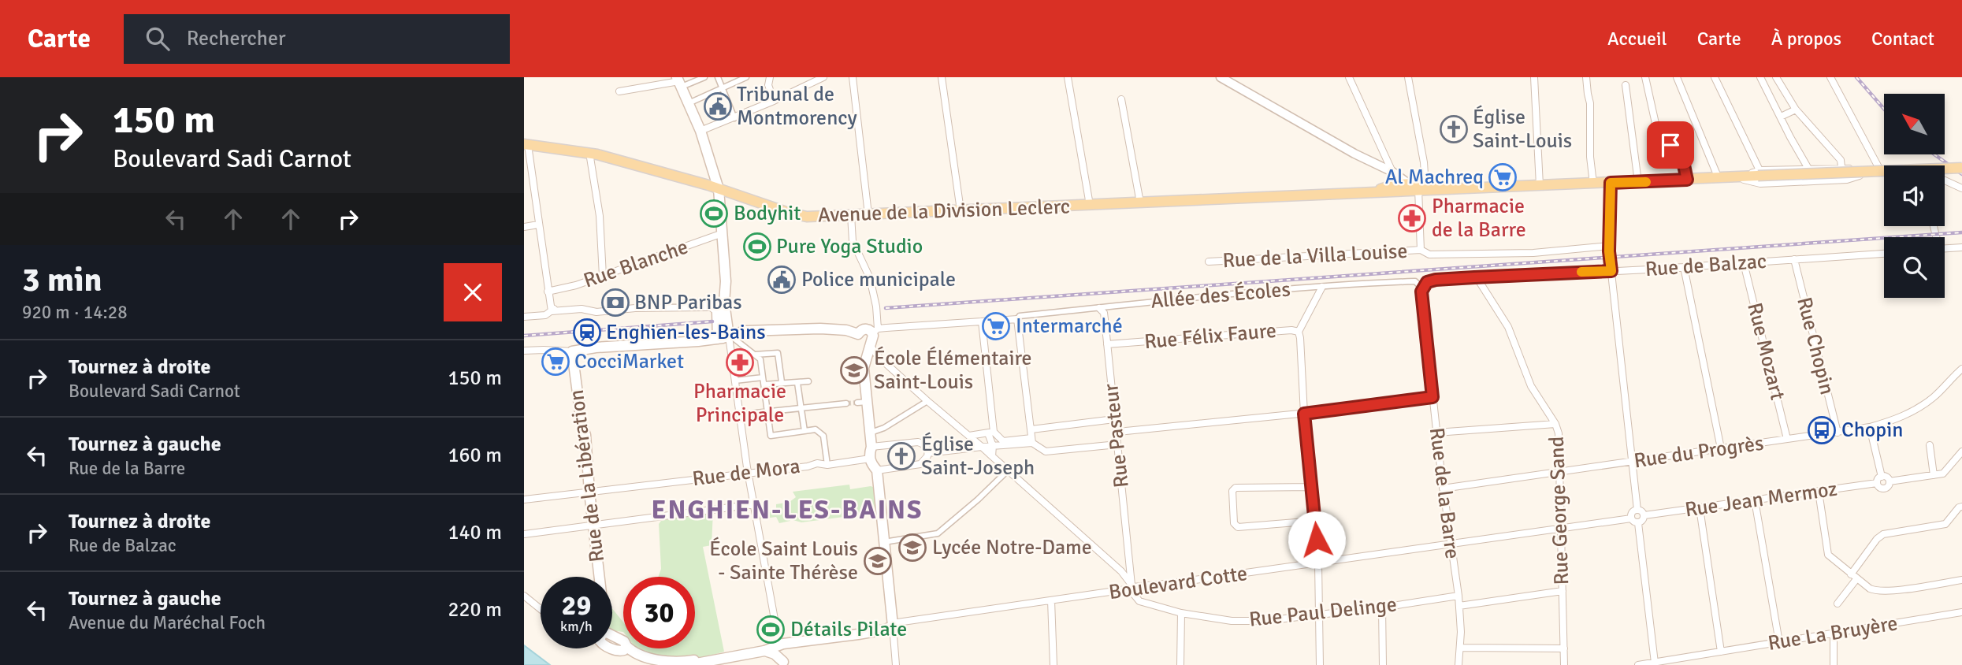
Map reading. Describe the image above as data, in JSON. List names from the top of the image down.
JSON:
{
  "streets": {
    "main road": ["Avenue de la Division Leclerc", "Rue de la Libération", "Boulevard Cotte"],
    "street": [
      "Rue de la Villa Louise",
      "Rue Blanche",
      "Rue de Balzac",
      "Allée des Écoles",
      "Rue Félix Faure",
      "Rue Chopin",
      "Rue Mozart",
      "Rue Pasteur",
      "Rue du Progrès",
      "Rue de Mora",
      "Rue de la Barre",
      "Rue Jean Mermoz",
      "Rue George Sand",
      "Rue Paul Delinge",
      "Rue La Bruyère"
    ]
  },
  "crossings": [
    ["Rue de Balzac", "Allée des Écoles"],
    ["Rue de Balzac", "Rue Chopin"],
    ["Rue de Balzac", "Rue Mozart"],
    ["Rue de Balzac", "Rue de la Barre"],
    ["Rue de Balzac", "Rue George Sand"],
    ["Allée des Écoles", "Rue Pasteur"],
    ["Allée des Écoles", "Rue de la Barre"],
    ["Rue Félix Faure", "Rue Pasteur"],
    ["Rue Félix Faure", "Boulevard Cotte"],
    ["Rue Félix Faure", "Rue Paul Delinge"],
    ["Rue Chopin", "Rue du Progrès"],
    ["Rue Mozart", "Rue du Progrès"],
    ["Rue Pasteur", "Boulevard Cotte"],
    ["Rue Pasteur", "Rue Paul Delinge"],
    ["Rue du Progrès", "Rue de la Barre"],
    ["Rue du Progrès", "Rue George Sand"],
    ["Rue de Mora", "Rue de la Libération"],
    ["Rue de la Barre", "Boulevard Cotte"],
    ["Rue de la Barre", "Rue Paul Delinge"],
    ["Rue George Sand", "Boulevard Cotte"],
    ["Boulevard Cotte", "Rue Paul Delinge"]
  ],
  "districts": ["ENGHIEN-LES-BAINS"],
  "places": {
    "public building": ["Tribunal de Montmorency", "Police municipale"],
    "church": ["Église Saint-Louis", "Église Saint-Joseph"],
    "supermarket": ["Al Machreq", "Intermarché", "CocciMarket"],
    "sports": ["Bodyhit", "Pure Yoga Studio", "Détails Pilate"],
    "pharmacy": ["Pharmacie de la Barre", "Pharmacie Principale"],
    "bank": ["BNP Paribas"],
    "station": ["Enghien-les-Bains"],
    "school or university": ["École Élémentaire Saint-Louis", "Lycée Notre-Dame", "École Saint Louis - Sainte Thérèse"],
    "bus stop": ["Chopin"]
  },
  "north": "top left",
  "page": {
    "header": "Carte",
    "search": "Rechercher",
    "nav": [
      "Accueil",
      "Carte",
      "À propos",
      "Contact"
    ],
    "turn": ["150 m", "Boulevard Sadi Carnot"],
    "heading": ["3 min", "920 m · 14:28"],
    "list": [
      {
        "name": "Tournez à droite",
        "note": "Boulevard Sadi Carnot",
        "value": "150 m"
      },
      {
        "name": "Tournez à gauche",
        "note": "Rue de la Barre",
        "value": "160 m"
      },
      {
        "name": "Tournez à droite",
        "note": "Rue de Balzac",
        "value": "140 m"
      },
      {
        "name": "Tournez à gauche",
        "note": "Avenue du Maréchal Foch",
        "value": "220 m"
      }
    ],
    "speed": "29 km/h",
    "limit": "30"
  }
}
